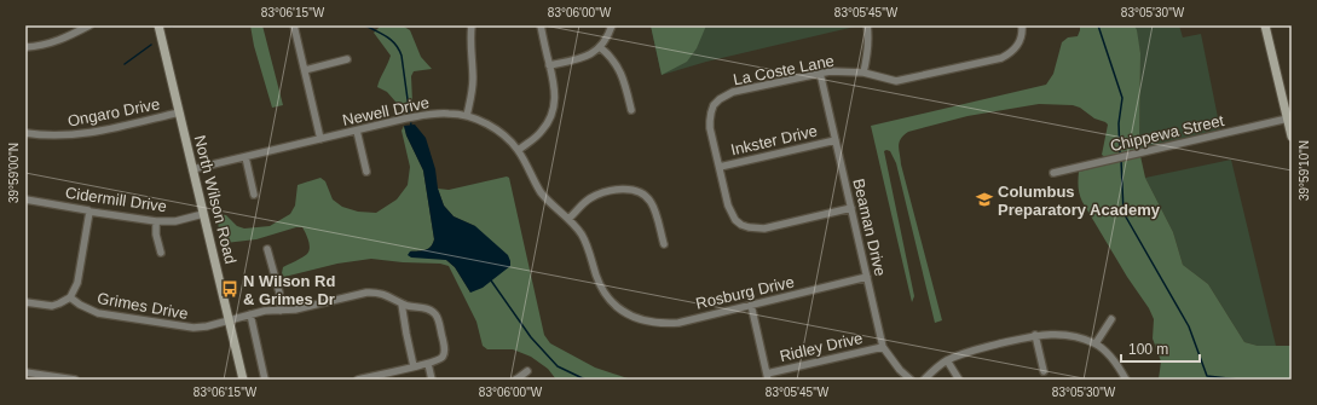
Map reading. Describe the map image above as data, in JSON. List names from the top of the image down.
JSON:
{
  "streets": {
    "main road": ["North Wilson Road"],
    "street": [
      "La Coste Lane",
      "Newell Drive",
      "Ongaro Drive",
      "Chippewa Street",
      "Inkster Drive",
      "Cidermill Drive",
      "Beaman Drive",
      "Rosburg Drive",
      "Grimes Drive",
      "Ridley Drive"
    ]
  },
  "crossings": [
    ["La Coste Lane", "Inkster Drive"],
    ["La Coste Lane", "Beaman Drive"],
    ["Newell Drive", "North Wilson Road"],
    ["Newell Drive", "Rosburg Drive"],
    ["Ongaro Drive", "North Wilson Road"],
    ["Inkster Drive", "Beaman Drive"],
    ["Cidermill Drive", "North Wilson Road"],
    ["North Wilson Road", "Grimes Drive"],
    ["Beaman Drive", "Rosburg Drive"],
    ["Beaman Drive", "Ridley Drive"]
  ],
  "places": {
    "school or university": ["Columbus Preparatory Academy"],
    "bus stop": ["N Wilson Rd & Grimes Dr"]
  },
  "scale_bar": "100 m",
  "coordinates": [
    "83°06'15\"W",
    "83°06'00\"W",
    "83°05'45\"W",
    "83°05'30\"W",
    "39°59'10\"N",
    "39°59'00\"N"
  ]
}
